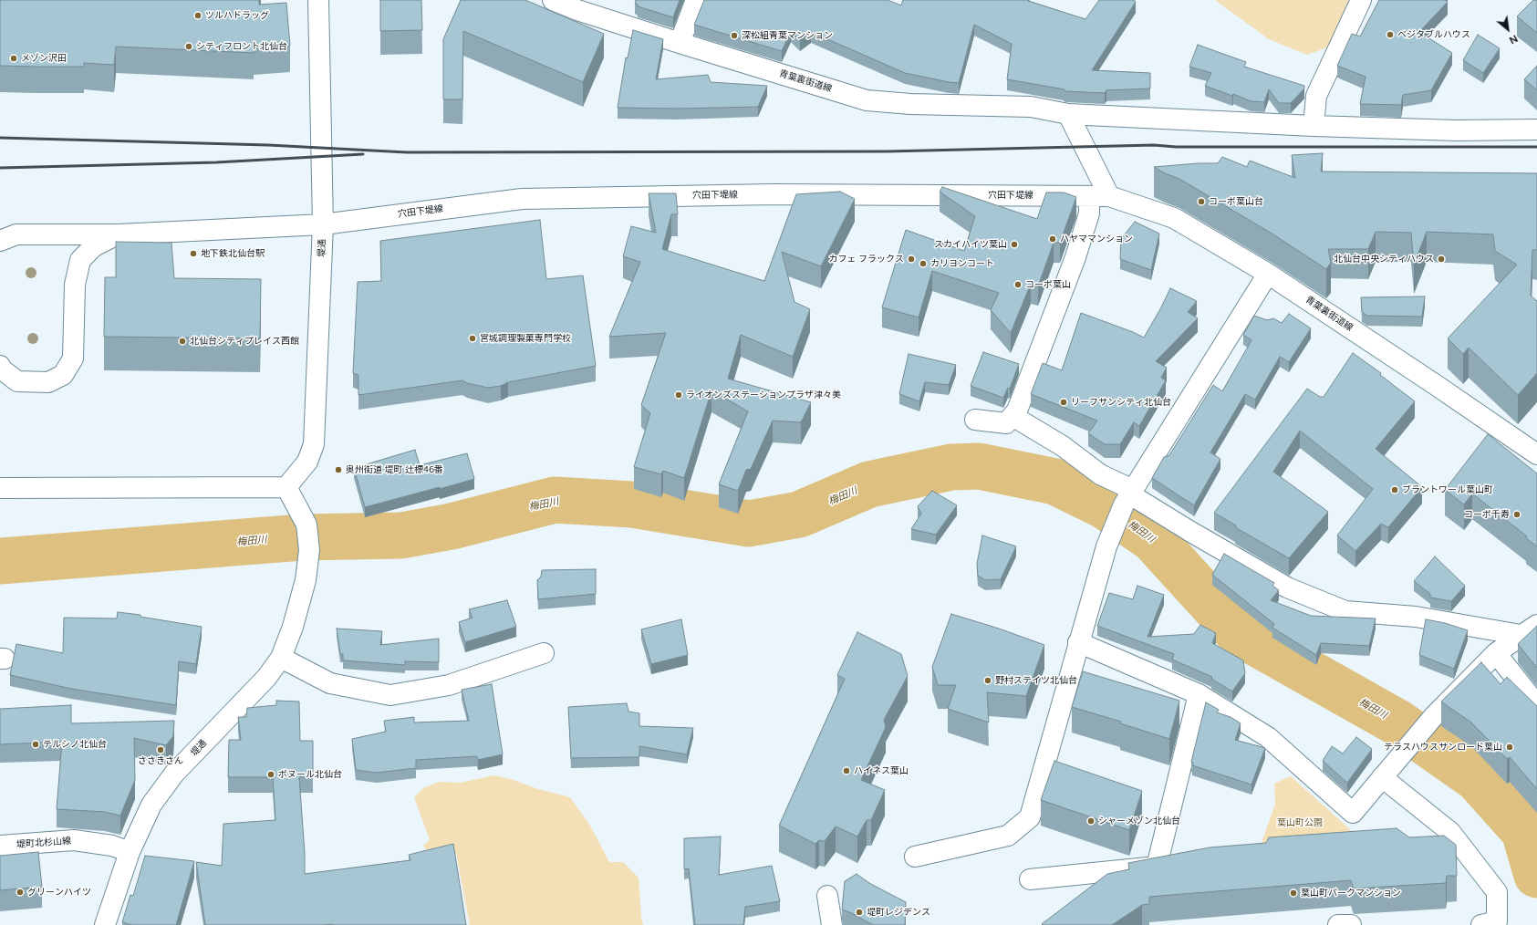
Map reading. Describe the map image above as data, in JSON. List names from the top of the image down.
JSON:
{
  "streets": {
    "street": [
      "青葉裏街道線",
      "穴田下堤線",
      "堤通",
      "堤町北杉山線"
    ]
  },
  "crossings": [
    ["青葉裏街道線", "穴田下堤線"],
    ["穴田下堤線", "堤通"],
    ["堤通", "堤町北杉山線"]
  ],
  "water": ["梅田川"],
  "parks": ["葉山町公園"],
  "places": [
    "ツルハドラッグ",
    "ベジタブルハウス",
    "深松組青葉マンション",
    "シティフロント北仙台",
    "メゾン沢田",
    "コーポ葉山台",
    "ハヤママンション",
    "スカイハイツ葉山",
    "地下鉄北仙台駅",
    "カフェ フラックス",
    "北仙台中央シティハウス",
    "カリヨンコート",
    "コーポ葉山",
    "宮城調理製菓専門学校",
    "北仙台シティプレイス西館",
    "ライオンズステーションプラザ津々美",
    "リーフサンシティ北仙台",
    "奥州街道 堤町 辻標46番",
    "ブラントワール葉山町",
    "コーポ千寿",
    "野村ステイツ北仙台",
    "テルシノ北仙台",
    "テラスハウスサンロード葉山",
    "ささきさん",
    "ハイネス葉山",
    "ボヌール北仙台",
    "シャーメゾン北仙台",
    "グリーンハイツ",
    "葉山町パークマンション",
    "堤町レジデンス"
  ],
  "north": "bottom right"
}
